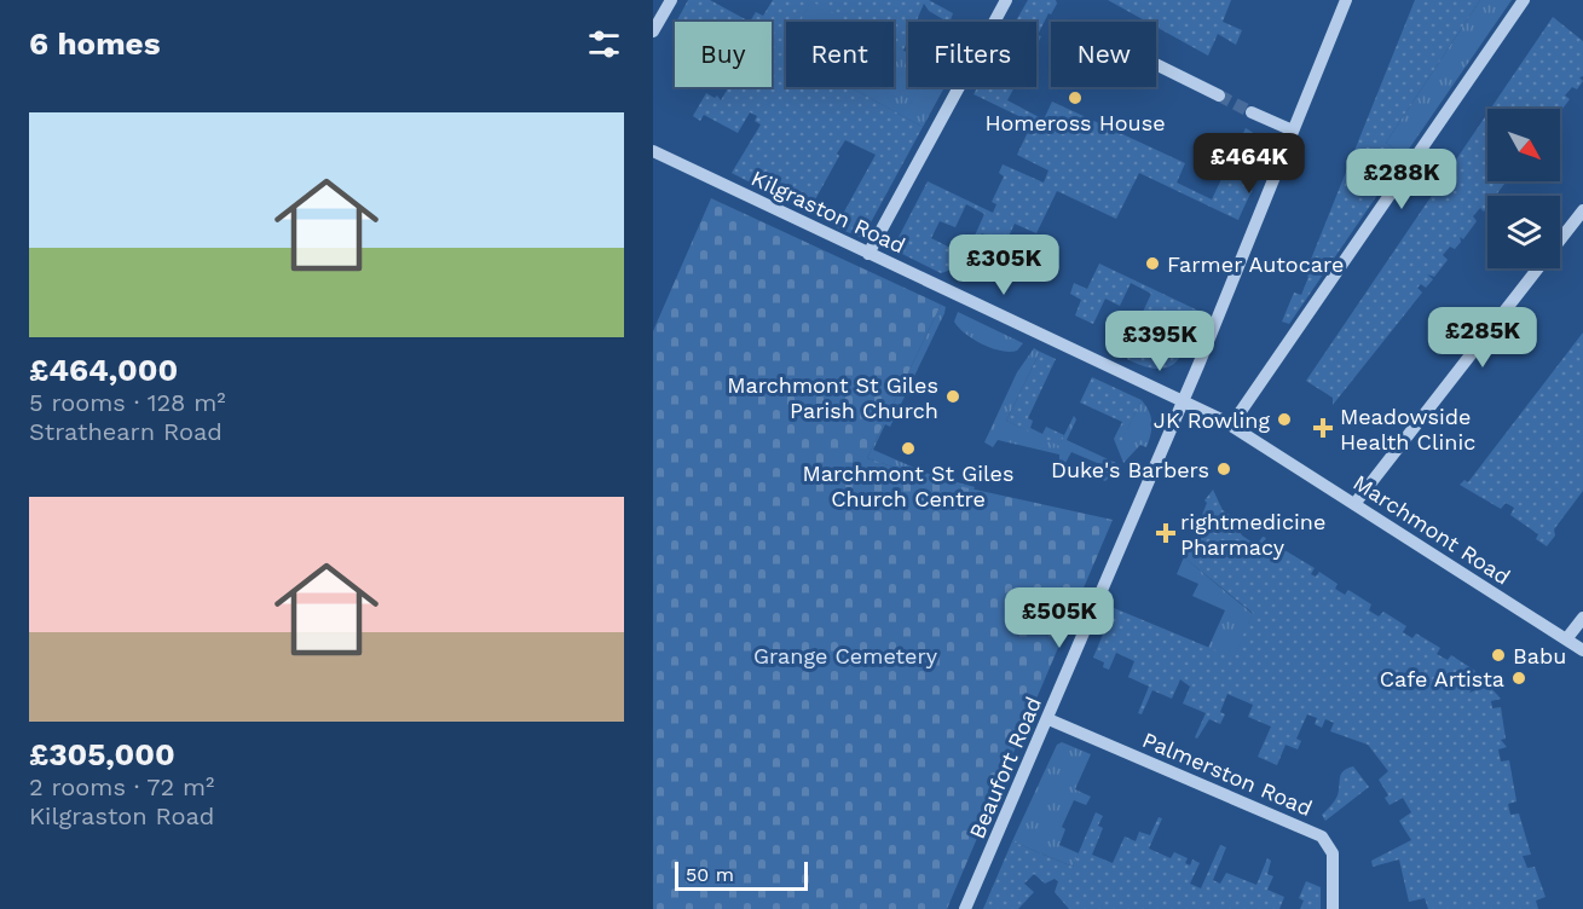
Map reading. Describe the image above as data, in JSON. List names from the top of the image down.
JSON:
{
  "streets": {
    "street": [
      "Kilgraston Road",
      "Marchmont Road",
      "Beaufort Road",
      "Palmerston Road"
    ]
  },
  "crossings": [
    ["Kilgraston Road", "Marchmont Road"],
    ["Kilgraston Road", "Beaufort Road"],
    ["Marchmont Road", "Beaufort Road"],
    ["Beaufort Road", "Palmerston Road"]
  ],
  "parks": ["Grange Cemetery"],
  "places": {
    "other": [
      "Homeross House",
      "Farmer Autocare",
      "Marchmont St Giles Parish Church",
      "JK Rowling",
      "Marchmont St Giles Church Centre",
      "Duke's Barbers",
      "Babu",
      "Cafe Artista"
    ],
    "health": ["Meadowside Health Clinic", "rightmedicine Pharmacy"]
  },
  "scale_bar": "50 m",
  "north": "bottom right",
  "page": {
    "heading": "6 homes",
    "chip": [
      "Buy",
      "Rent",
      "Filters",
      "New"
    ],
    "list": [
      {
        "name": "£464,000",
        "note": "5 rooms · 128 m² · Strathearn Road"
      },
      {
        "name": "£305,000",
        "note": "2 rooms · 72 m² · Kilgraston Road"
      }
    ],
    "price": [
      "£464K",
      "£288K",
      "£305K",
      "£285K",
      "£395K",
      "£505K"
    ],
    "scale": "50 m"
  }
}
